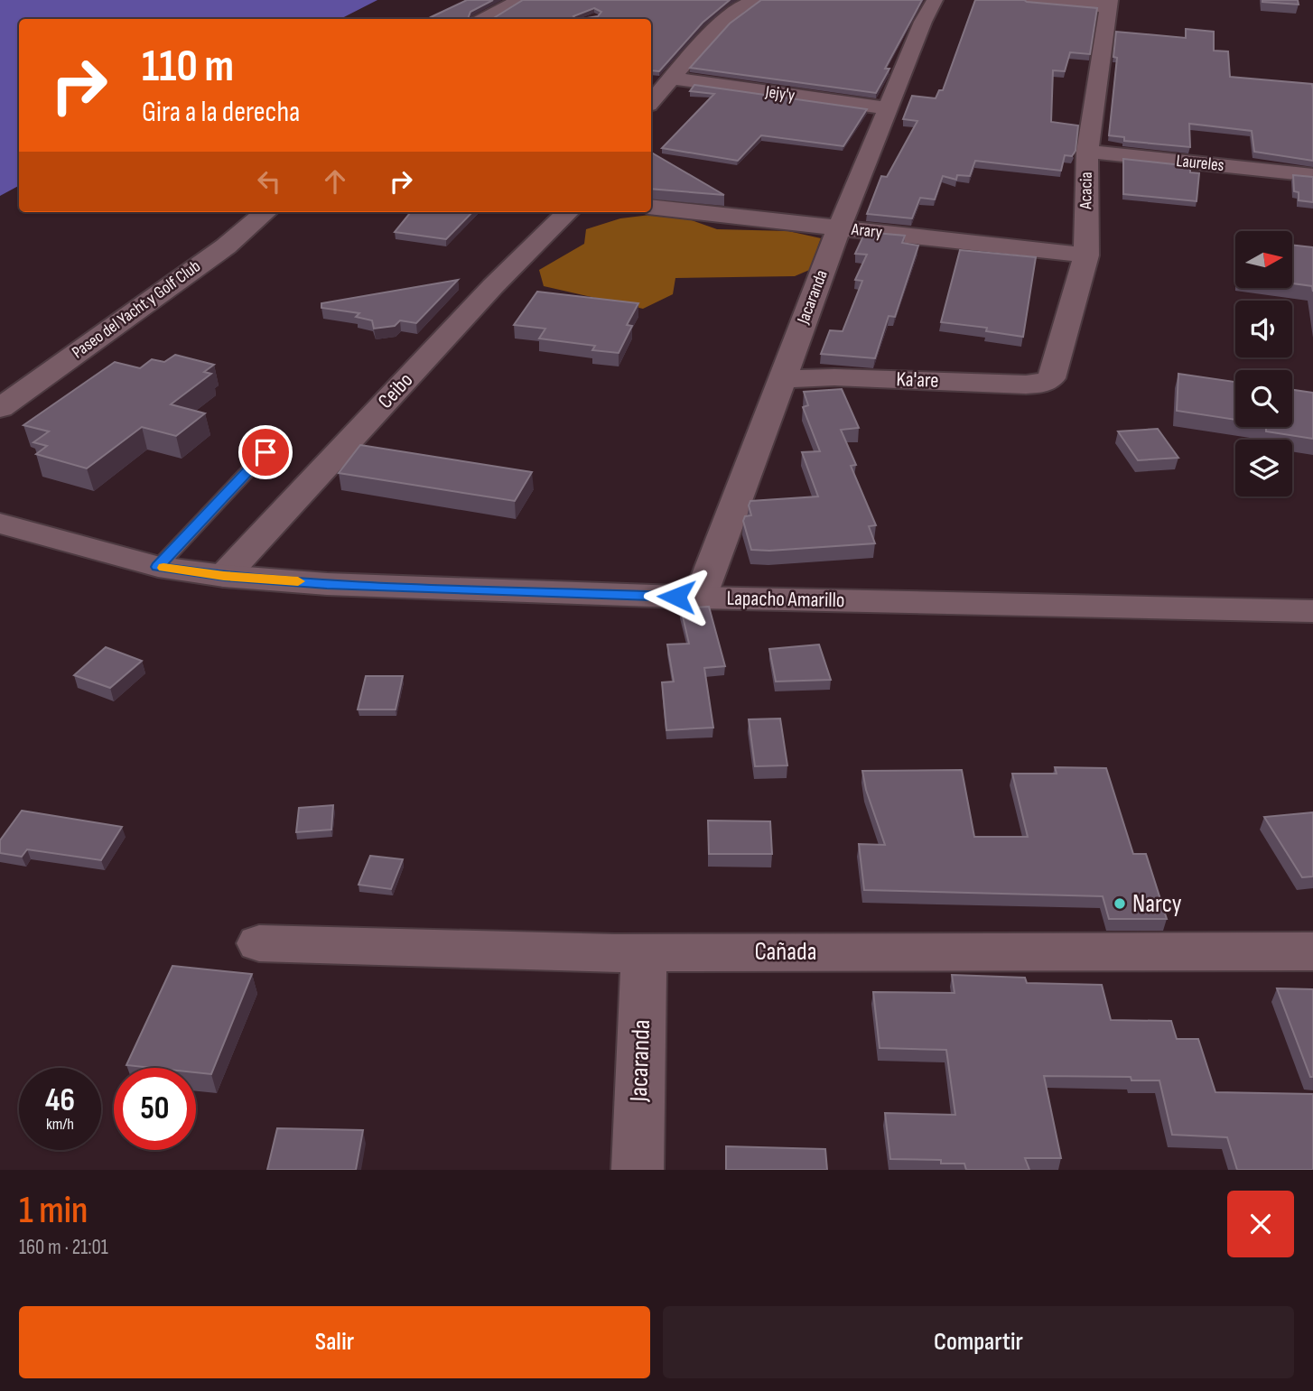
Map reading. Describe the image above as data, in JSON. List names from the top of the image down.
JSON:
{
  "streets": {
    "street": [
      "Jejy'y",
      "Laureles",
      "Acacia",
      "Arary",
      "Jacaranda",
      "Paseo del Yacht y Golf Club",
      "Ka'are",
      "Ceibo",
      "Lapacho Amarillo",
      "Cañada"
    ]
  },
  "crossings": [
    ["Jejy'y", "Jacaranda"],
    ["Laureles", "Acacia"],
    ["Acacia", "Arary"],
    ["Acacia", "Ka'are"],
    ["Arary", "Jacaranda"],
    ["Jacaranda", "Ka'are"],
    ["Jacaranda", "Lapacho Amarillo"],
    ["Jacaranda", "Cañada"],
    ["Ceibo", "Lapacho Amarillo"]
  ],
  "places": ["Narcy"],
  "north": "right",
  "page": {
    "turn": ["110 m", "Gira a la derecha"],
    "speed": "46 km/h",
    "limit": "50",
    "heading": ["1 min", "160 m · 21:01"],
    "buttons": ["Salir", "Compartir"]
  }
}
